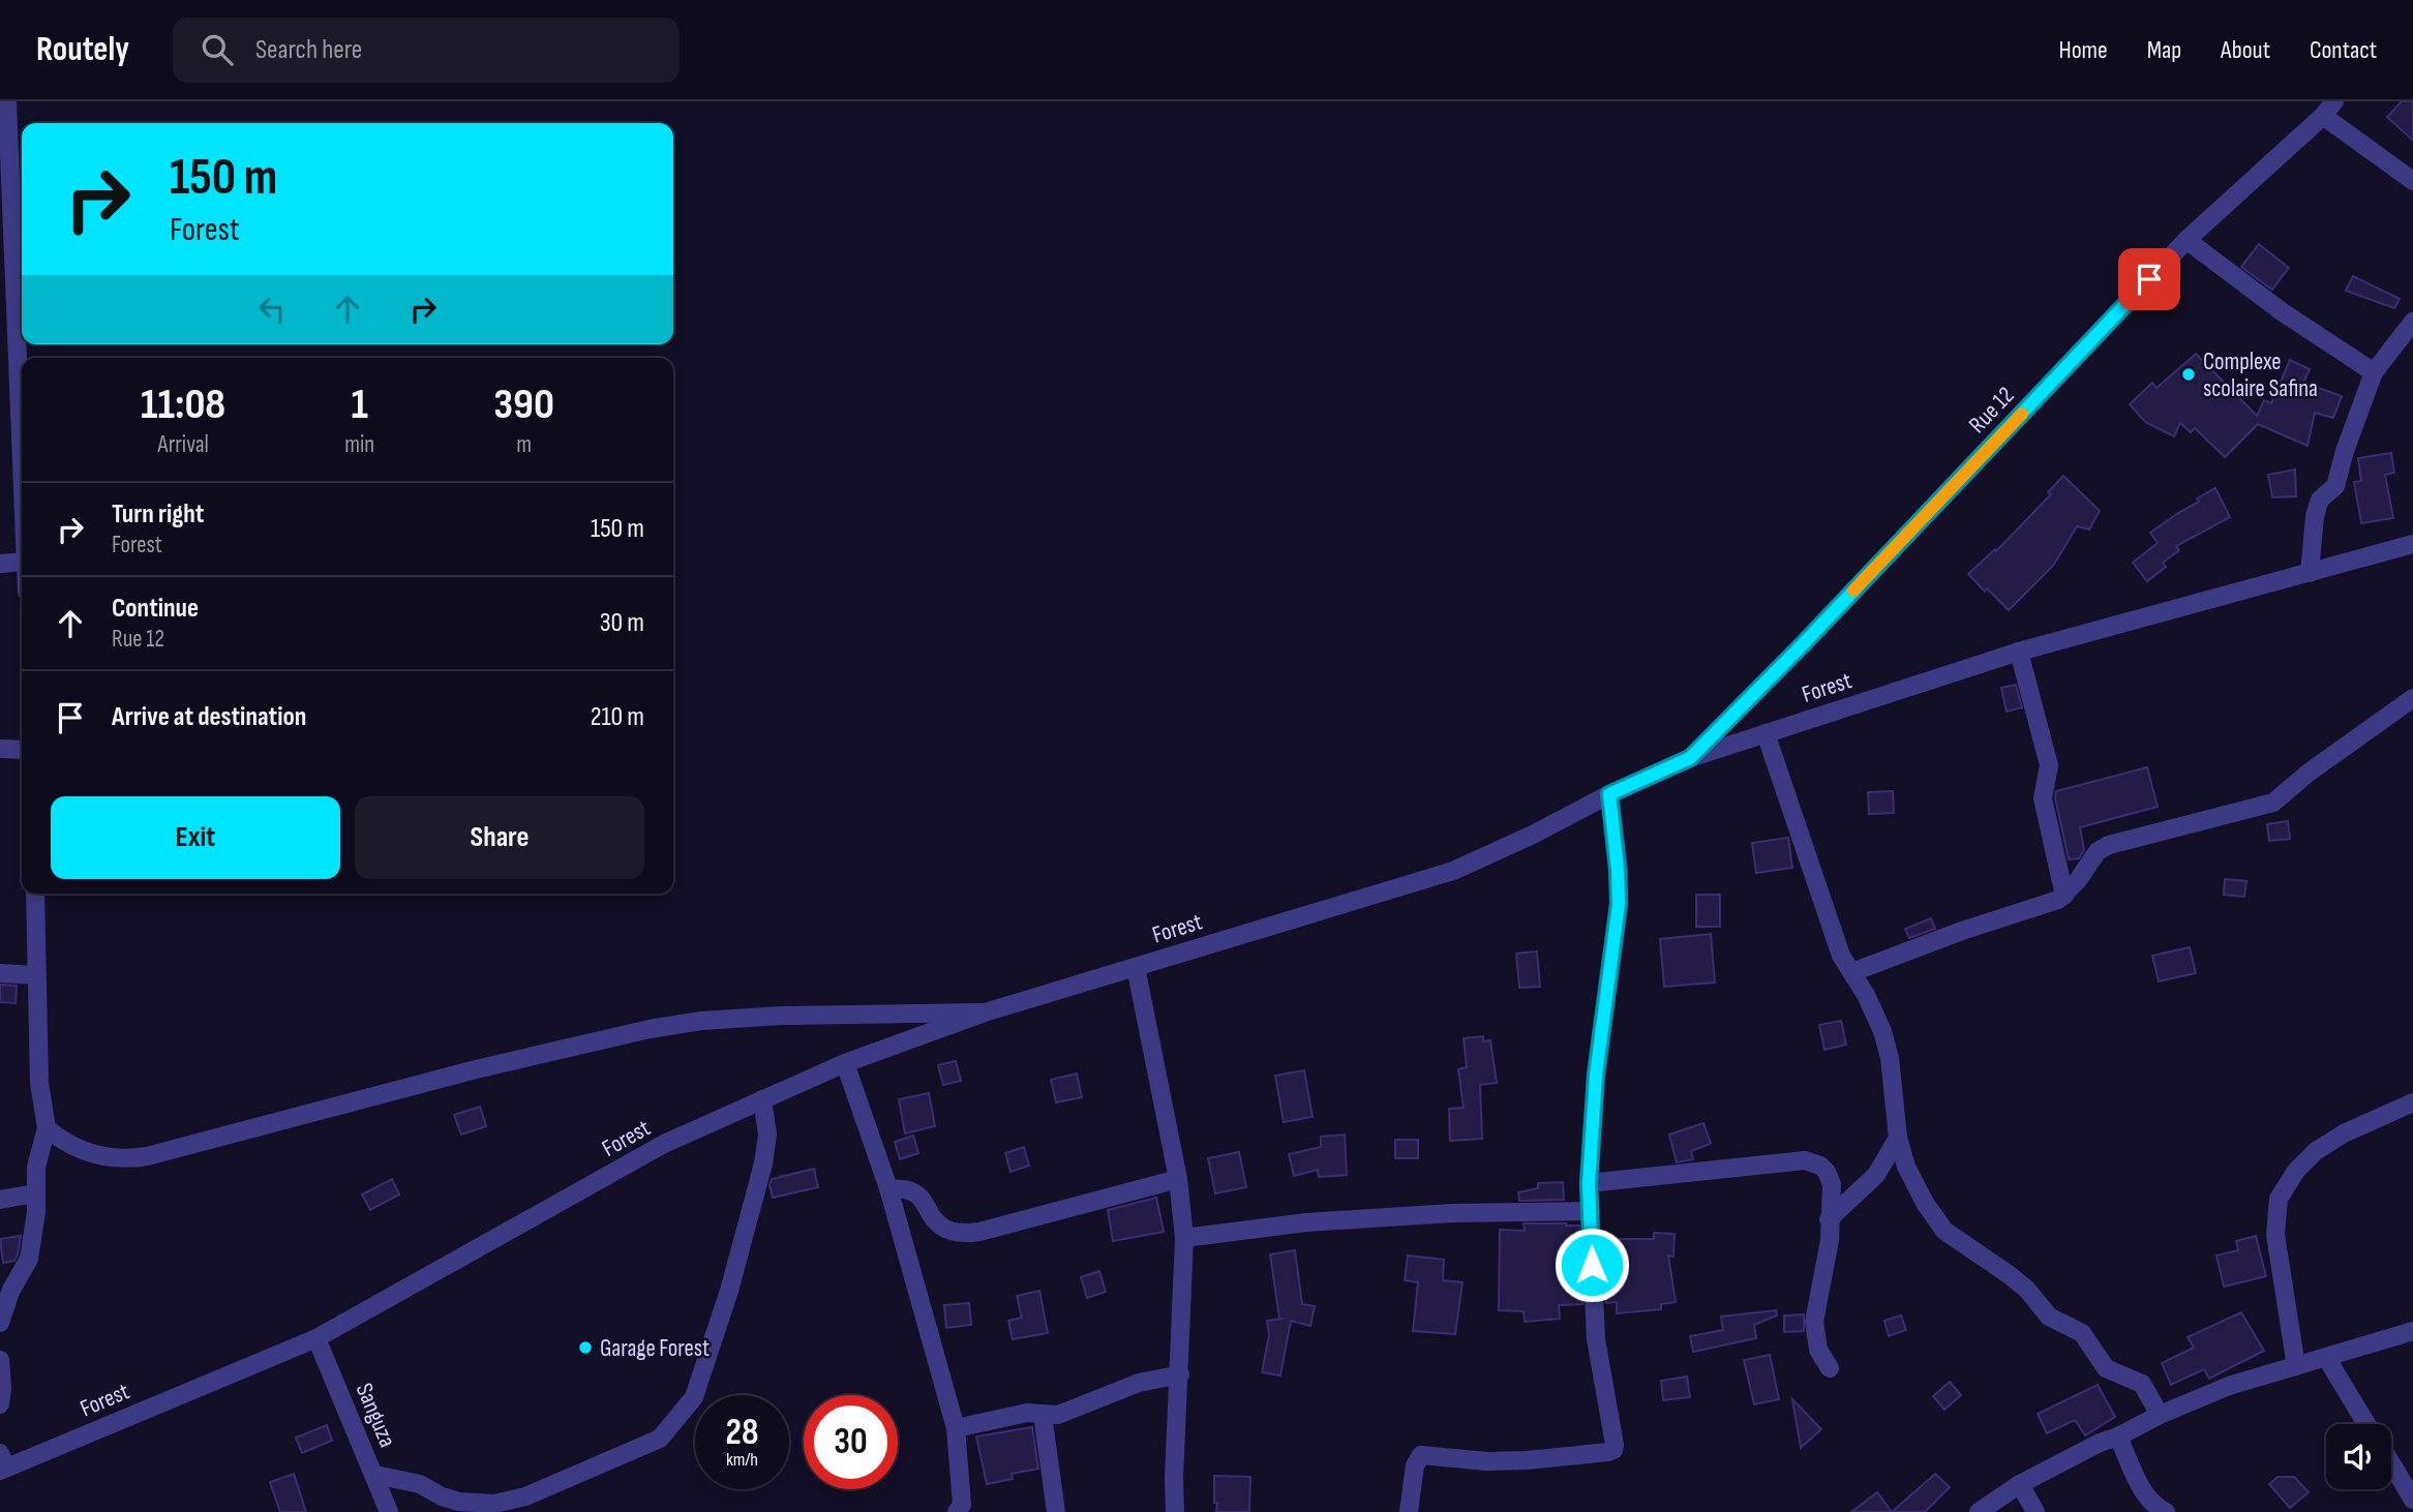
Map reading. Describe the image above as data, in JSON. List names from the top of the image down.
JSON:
{
  "streets": {
    "street": ["Rue 12", "Forest", "Sanguza"]
  },
  "crossings": [
    ["Rue 12", "Forest"],
    ["Forest", "Sanguza"]
  ],
  "places": ["Complexe scolaire Safina", "Garage Forest"],
  "page": {
    "header": "Routely",
    "search": "Search here",
    "nav": [
      "Home",
      "Map",
      "About",
      "Contact"
    ],
    "turn": ["150 m", "Forest"],
    "eta": [
      "11:08",
      "Arrival",
      "1",
      "min",
      "390",
      "m"
    ],
    "list": [
      {
        "name": "Turn right",
        "note": "Forest",
        "value": "150 m"
      },
      {
        "name": "Continue",
        "note": "Rue 12",
        "value": "30 m"
      },
      {
        "name": "Arrive at destination",
        "value": "210 m"
      }
    ],
    "buttons": ["Exit", "Share"],
    "speed": "28 km/h",
    "limit": "30"
  }
}
